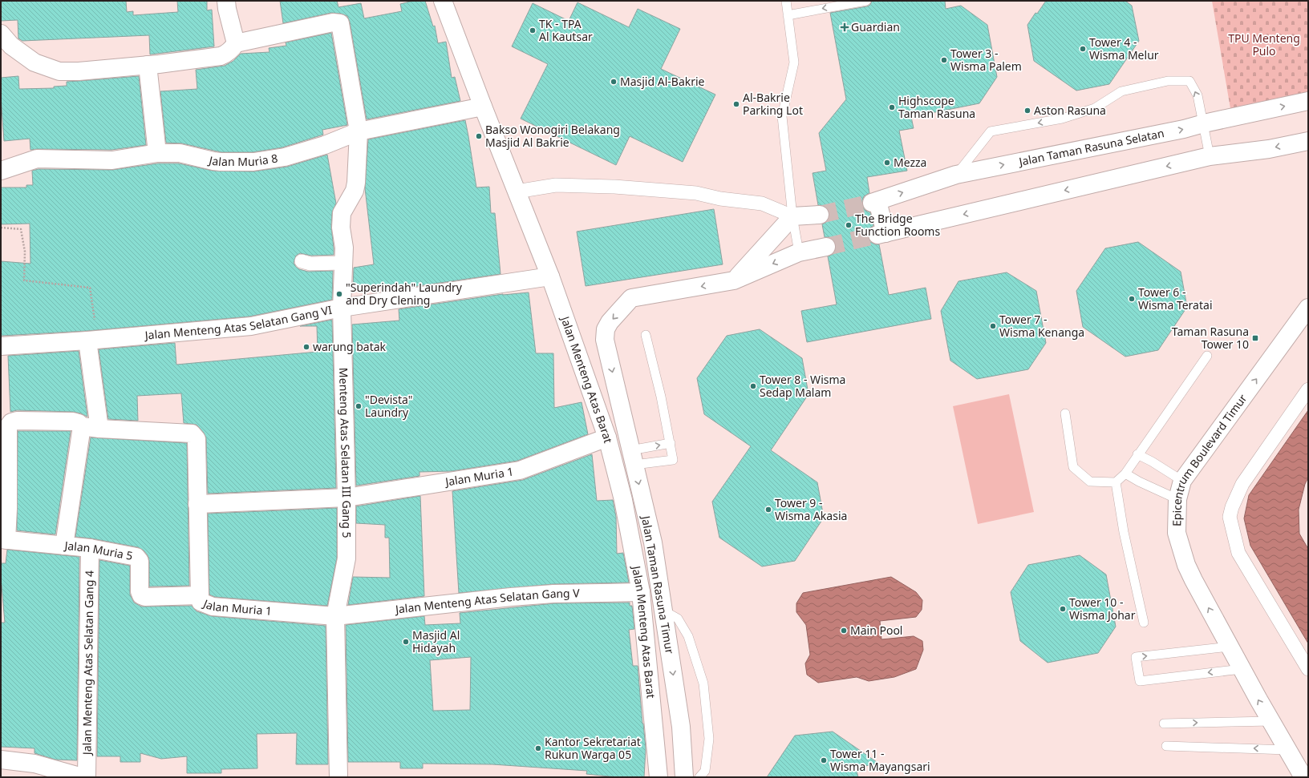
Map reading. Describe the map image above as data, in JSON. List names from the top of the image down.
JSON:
{
  "streets": {
    "street": [
      "Jalan Taman Rasuna Selatan",
      "Jalan Muria 8",
      "Jalan Menteng Atas Selatan Gang VI",
      "Jalan Menteng Atas Barat",
      "Menteng Atas Selatan III Gang 5",
      "Epicentrum Boulevard Timur",
      "Jalan Muria 1",
      "Jalan Muria 5",
      "Jalan Taman Rasuna Timur",
      "Jalan Menteng Atas Selatan Gang V",
      "Jalan Menteng Atas Selatan Gang 4"
    ]
  },
  "crossings": [
    ["Jalan Muria 8", "Jalan Menteng Atas Barat"],
    ["Jalan Muria 8", "Menteng Atas Selatan III Gang 5"],
    ["Jalan Menteng Atas Selatan Gang VI", "Jalan Menteng Atas Barat"],
    ["Jalan Menteng Atas Selatan Gang VI", "Menteng Atas Selatan III Gang 5"],
    ["Jalan Menteng Atas Barat", "Jalan Muria 1"],
    ["Jalan Menteng Atas Barat", "Jalan Menteng Atas Selatan Gang V"],
    ["Menteng Atas Selatan III Gang 5", "Jalan Muria 1"],
    ["Menteng Atas Selatan III Gang 5", "Jalan Menteng Atas Selatan Gang V"],
    ["Jalan Muria 1", "Jalan Muria 5"],
    ["Jalan Muria 1", "Jalan Menteng Atas Selatan Gang V"],
    ["Jalan Muria 5", "Jalan Menteng Atas Selatan Gang 4"]
  ],
  "one_way": ["Epicentrum Boulevard Timur", "Jalan Taman Rasuna Timur"],
  "parks": ["TPU Menteng Pulo"],
  "places": {
    "health": ["Guardian"],
    "other": [
      "TK - TPA Al Kautsar",
      "Tower 4 - Wisma Melur",
      "Tower 3 - Wisma Palem",
      "Masjid Al-Bakrie",
      "Al-Bakrie Parking Lot",
      "Highscope Taman Rasuna",
      "Aston Rasuna",
      "Bakso Wonogiri Belakang Masjid Al Bakrie",
      "Mezza",
      "The Bridge Function Rooms",
      "\"Superindah\" Laundry and Dry Clening",
      "Tower 6 - Wisma Teratai",
      "Tower 7 - Wisma Kenanga",
      "warung batak",
      "Tower 8 - Wisma Sedap Malam",
      "\"Devista\" Laundry",
      "Tower 9 - Wisma Akasia",
      "Tower 10 - Wisma Johar",
      "Main Pool",
      "Masjid Al Hidayah",
      "Kantor Sekretariat Rukun Warga 05",
      "Tower 11 - Wisma Mayangsari"
    ],
    "transit": ["Taman Rasuna Tower 10"]
  }
}
